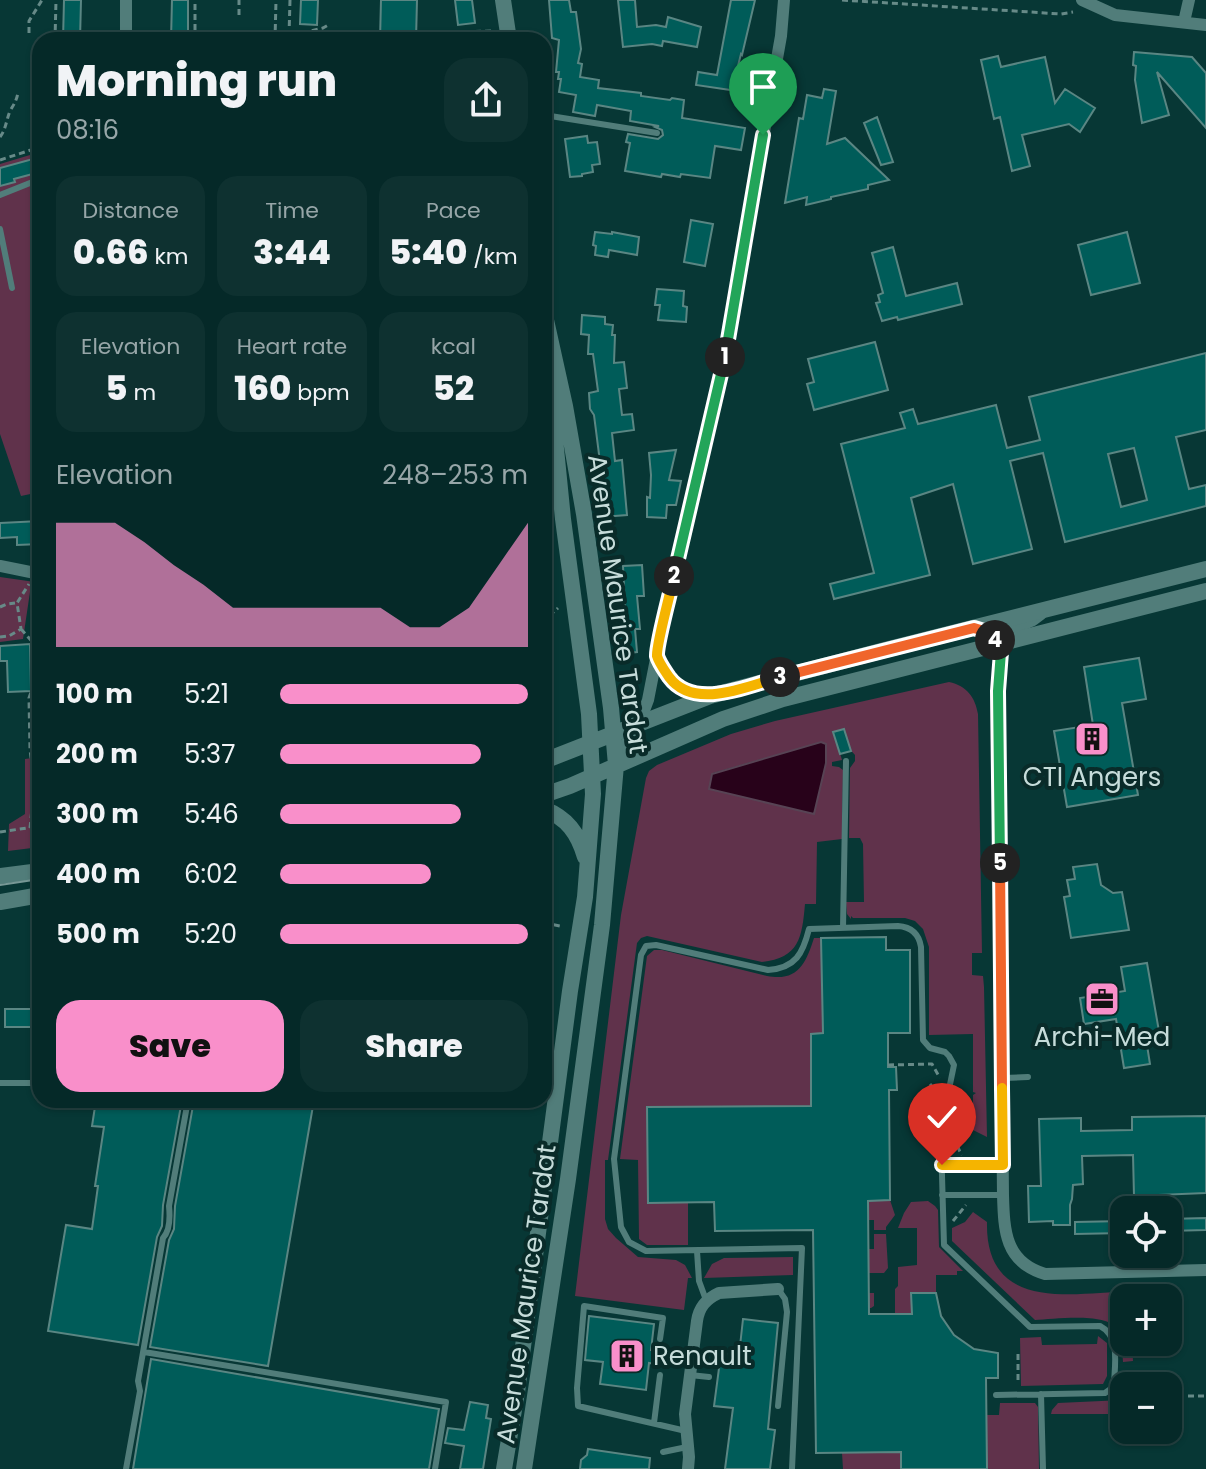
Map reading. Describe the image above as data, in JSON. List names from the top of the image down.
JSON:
{
  "streets": {
    "street": ["Avenue Maurice Tardat"]
  },
  "places": {
    "building": ["CTI Angers", "Renault"],
    "office": ["Archi-Med"]
  },
  "page": {
    "heading": ["Morning run", "08:16"],
    "stats": [
      ["Distance", "0.66 km"],
      ["Time", "3:44"],
      ["Pace", "5:40 /km"],
      ["Elevation", "5 m"],
      ["Heart rate", "160 bpm"],
      ["kcal", "52"]
    ],
    "pins": [
      "1",
      "2",
      "4",
      "3",
      "5"
    ],
    "chart": ["Elevation", "248–253 m"],
    "list": [
      {
        "name": "100 m",
        "note": "5:21"
      },
      {
        "name": "200 m",
        "note": "5:37"
      },
      {
        "name": "300 m",
        "note": "5:46"
      },
      {
        "name": "400 m",
        "note": "6:02"
      },
      {
        "name": "500 m",
        "note": "5:20"
      }
    ],
    "buttons": ["Save", "Share"],
    "map_buttons": ["+", "−"]
  }
}
